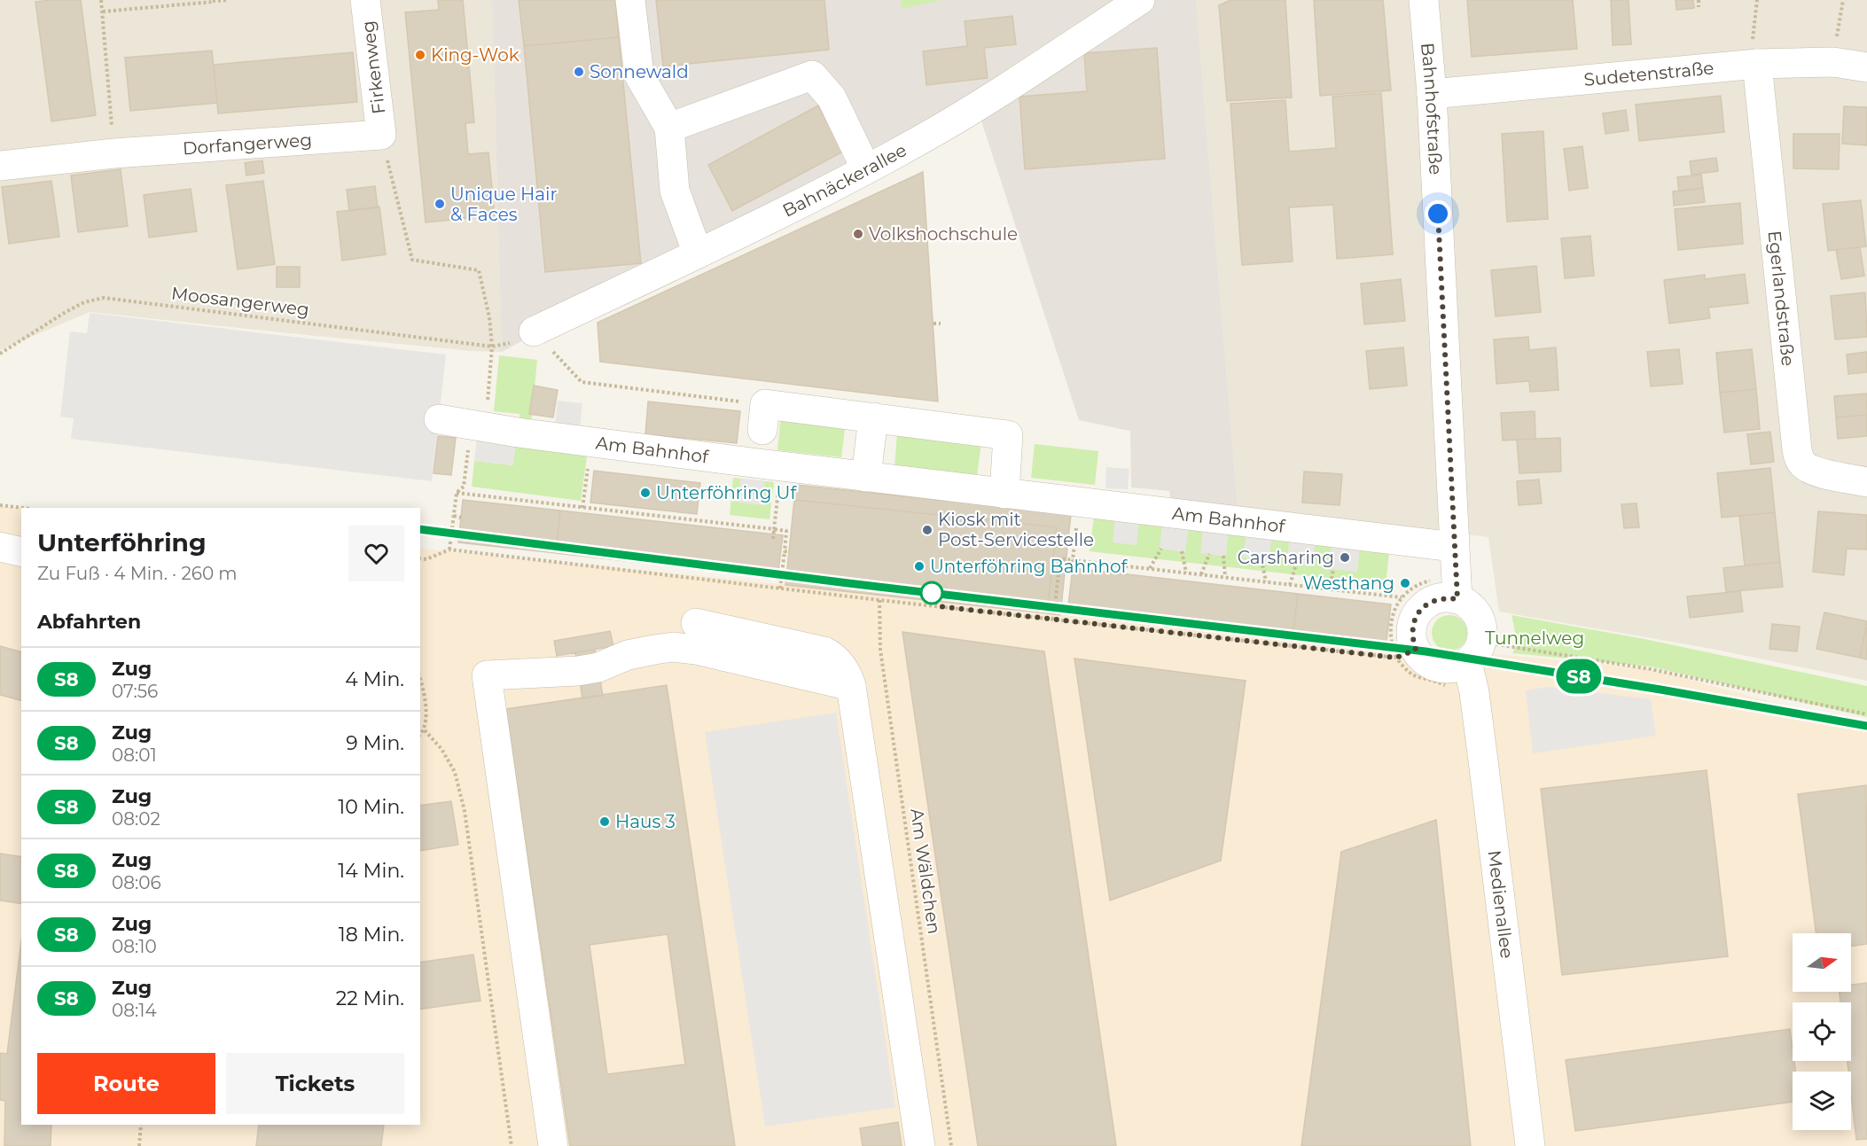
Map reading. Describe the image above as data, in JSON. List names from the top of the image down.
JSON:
{
  "streets": {
    "street": [
      "Firkenweg",
      "Sudetenstraße",
      "Bahnhofstraße",
      "Dorfangerweg",
      "Bahnäckerallee",
      "Egerlandstraße",
      "Am Bahnhof",
      "Medienallee"
    ],
    "path": ["Moosangerweg", "Am Wäldchen"]
  },
  "crossings": [
    ["Firkenweg", "Dorfangerweg"],
    ["Sudetenstraße", "Bahnhofstraße"],
    ["Sudetenstraße", "Egerlandstraße"],
    ["Bahnhofstraße", "Am Bahnhof"],
    ["Bahnhofstraße", "Medienallee"]
  ],
  "parks": ["Tunnelweg"],
  "places": [
    "King-Wok",
    "Sonnewald",
    "Unique Hair & Faces",
    "Volkshochschule",
    "Unterföhring Uf",
    "Kiosk mit Post-Servicestelle",
    "Carsharing",
    "Unterföhring Bahnhof",
    "Westhang",
    "Haus 3"
  ],
  "north": "right",
  "page": {
    "on_map": "S8",
    "heading": [
      ["Unterföhring", "Zu Fuß · 4 Min. · 260 m"],
      "Abfahrten"
    ],
    "list": [
      {
        "mark": "S8",
        "name": "Zug",
        "note": "07:56",
        "value": "4 Min."
      },
      {
        "mark": "S8",
        "name": "Zug",
        "note": "08:01",
        "value": "9 Min."
      },
      {
        "mark": "S8",
        "name": "Zug",
        "note": "08:02",
        "value": "10 Min."
      },
      {
        "mark": "S8",
        "name": "Zug",
        "note": "08:06",
        "value": "14 Min."
      },
      {
        "mark": "S8",
        "name": "Zug",
        "note": "08:10",
        "value": "18 Min."
      },
      {
        "mark": "S8",
        "name": "Zug",
        "note": "08:14",
        "value": "22 Min."
      }
    ],
    "buttons": ["Route", "Tickets"]
  }
}
